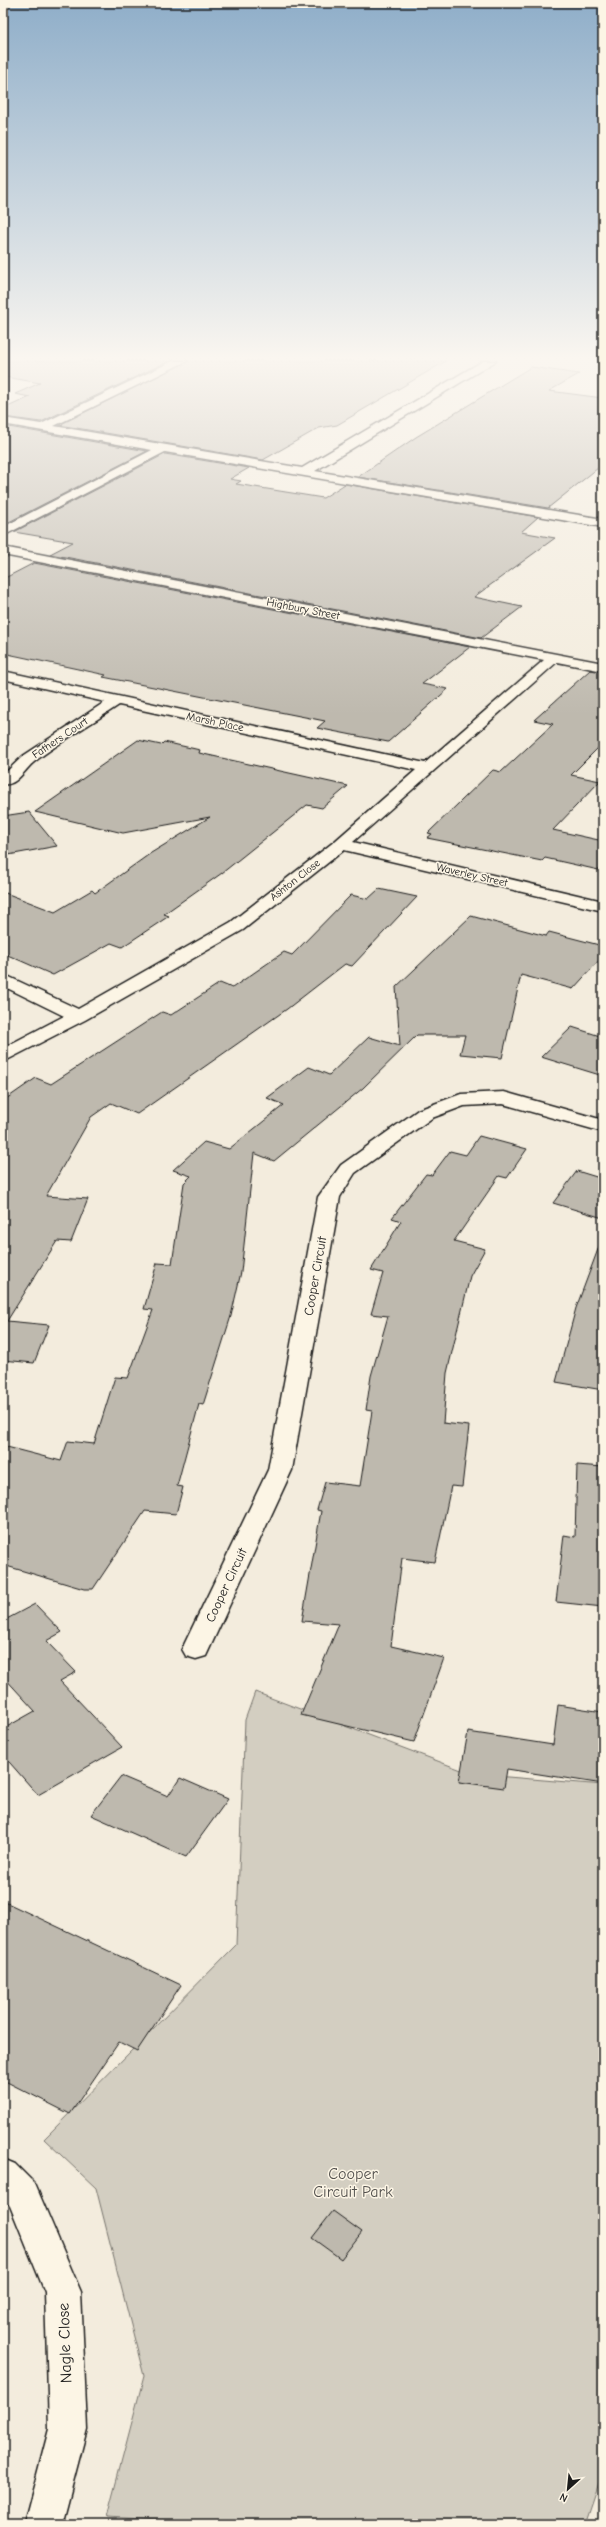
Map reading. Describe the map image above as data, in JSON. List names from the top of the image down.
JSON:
{
  "streets": {
    "street": [
      "Highbury Street",
      "Marsh Place",
      "Fathers Court",
      "Waverley Street",
      "Ashton Close",
      "Cooper Circuit",
      "Nagle Close"
    ]
  },
  "crossings": [
    ["Highbury Street", "Ashton Close"],
    ["Marsh Place", "Fathers Court"],
    ["Marsh Place", "Ashton Close"],
    ["Waverley Street", "Ashton Close"]
  ],
  "parks": ["Cooper Circuit Park"],
  "north": "bottom left"
}
